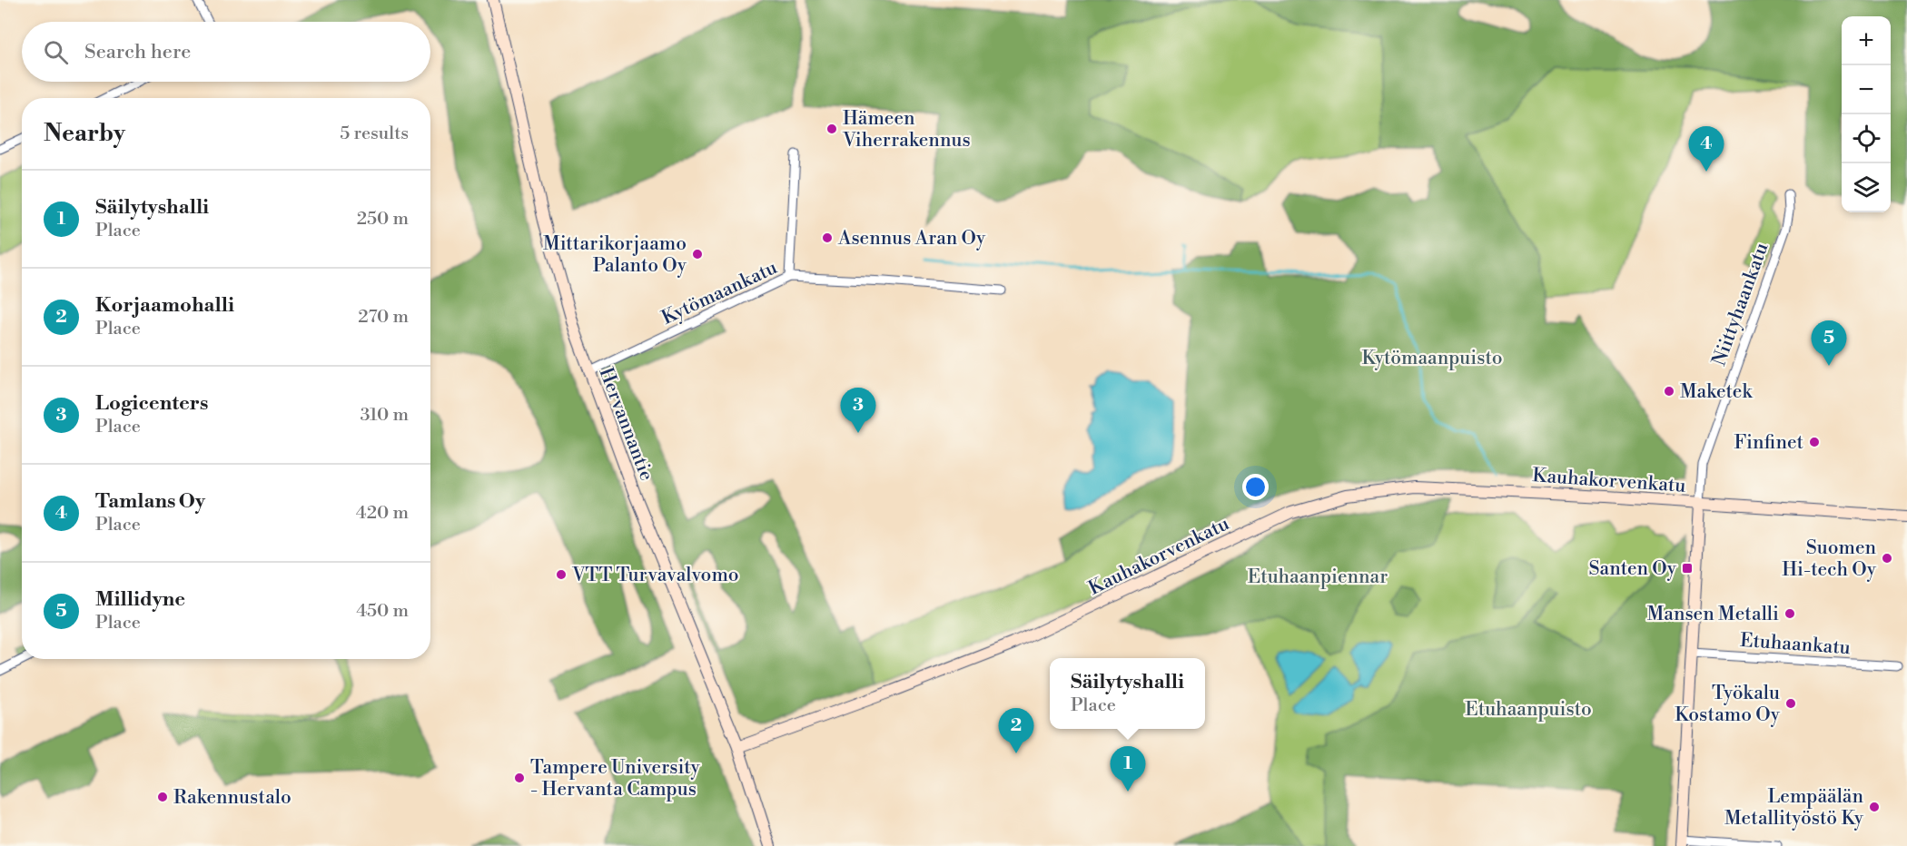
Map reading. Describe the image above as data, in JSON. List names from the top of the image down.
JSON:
{
  "streets": {
    "street": [
      "Kytömaankatu",
      "Niittyhaankatu",
      "Hervannantie",
      "Kauhakorvenkatu",
      "Etuhaankatu"
    ]
  },
  "crossings": [
    ["Kytömaankatu", "Hervannantie"],
    ["Niittyhaankatu", "Kauhakorvenkatu"],
    ["Niittyhaankatu", "Etuhaankatu"],
    ["Hervannantie", "Kauhakorvenkatu"]
  ],
  "parks": ["Kytömaanpuisto", "Etuhaanpiennar", "Etuhaanpuisto"],
  "places": {
    "other": [
      "Hämeen Viherrakennus",
      "Asennus Aran Oy",
      "Mittarikorjaamo Palanto Oy",
      "Maketek",
      "Finfinet",
      "Suomen Hi-tech Oy",
      "VTT Turvavalvomo",
      "Mansen Metalli",
      "Työkalu Kostamo Oy",
      "Tampere University - Hervanta Campus",
      "Rakennustalo",
      "Lempäälän Metallityöstö Ky"
    ],
    "transit": ["Santen Oy"]
  },
  "page": {
    "map_buttons": ["+", "−"],
    "search": "Search here",
    "heading": ["Nearby", "5 results"],
    "pins": [
      "4",
      "5",
      "3",
      "2",
      "1"
    ],
    "list": [
      {
        "mark": "1",
        "name": "Säilytyshalli",
        "note": "Place",
        "value": "250 m"
      },
      {
        "mark": "2",
        "name": "Korjaamohalli",
        "note": "Place",
        "value": "270 m"
      },
      {
        "mark": "3",
        "name": "Logicenters",
        "note": "Place",
        "value": "310 m"
      },
      {
        "mark": "4",
        "name": "Tamlans Oy",
        "note": "Place",
        "value": "420 m"
      },
      {
        "mark": "5",
        "name": "Millidyne",
        "note": "Place",
        "value": "450 m"
      }
    ],
    "popup": ["Säilytyshalli", "Place"]
  }
}
